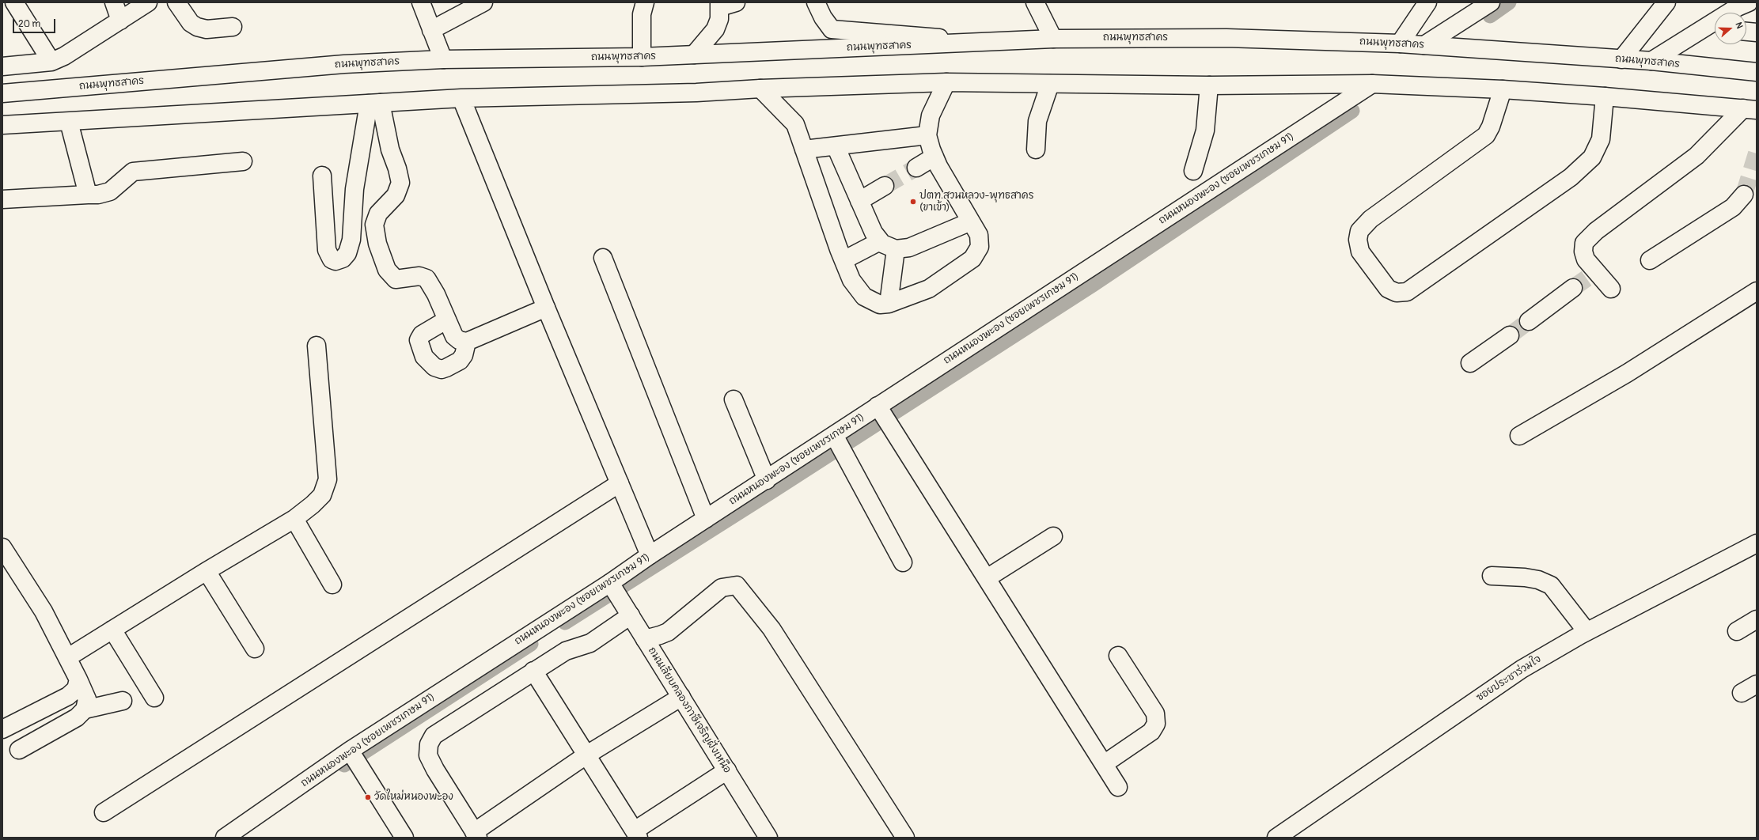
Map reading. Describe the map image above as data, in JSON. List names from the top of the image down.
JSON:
{
  "streets": {
    "main road": [
      "ถนนพุทธสาคร",
      "ถนนหนองพะอง (ซอยเพชรเกษม 91)",
      "ซอยประชาร่วมใจ",
      "ถนนเลียบคลองภาษีเจริญฝั่งเหนือ"
    ]
  },
  "crossings": [
    ["ถนนหนองพะอง (ซอยเพชรเกษม 91)", "ถนนเลียบคลองภาษีเจริญฝั่งเหนือ"]
  ],
  "places": ["ปตท.สวนหลวง-พุทธสาคร (ขาเข้า)", "วัดใหม่หนองพะอง"],
  "scale_bar": "20 m",
  "north": "right"
}
